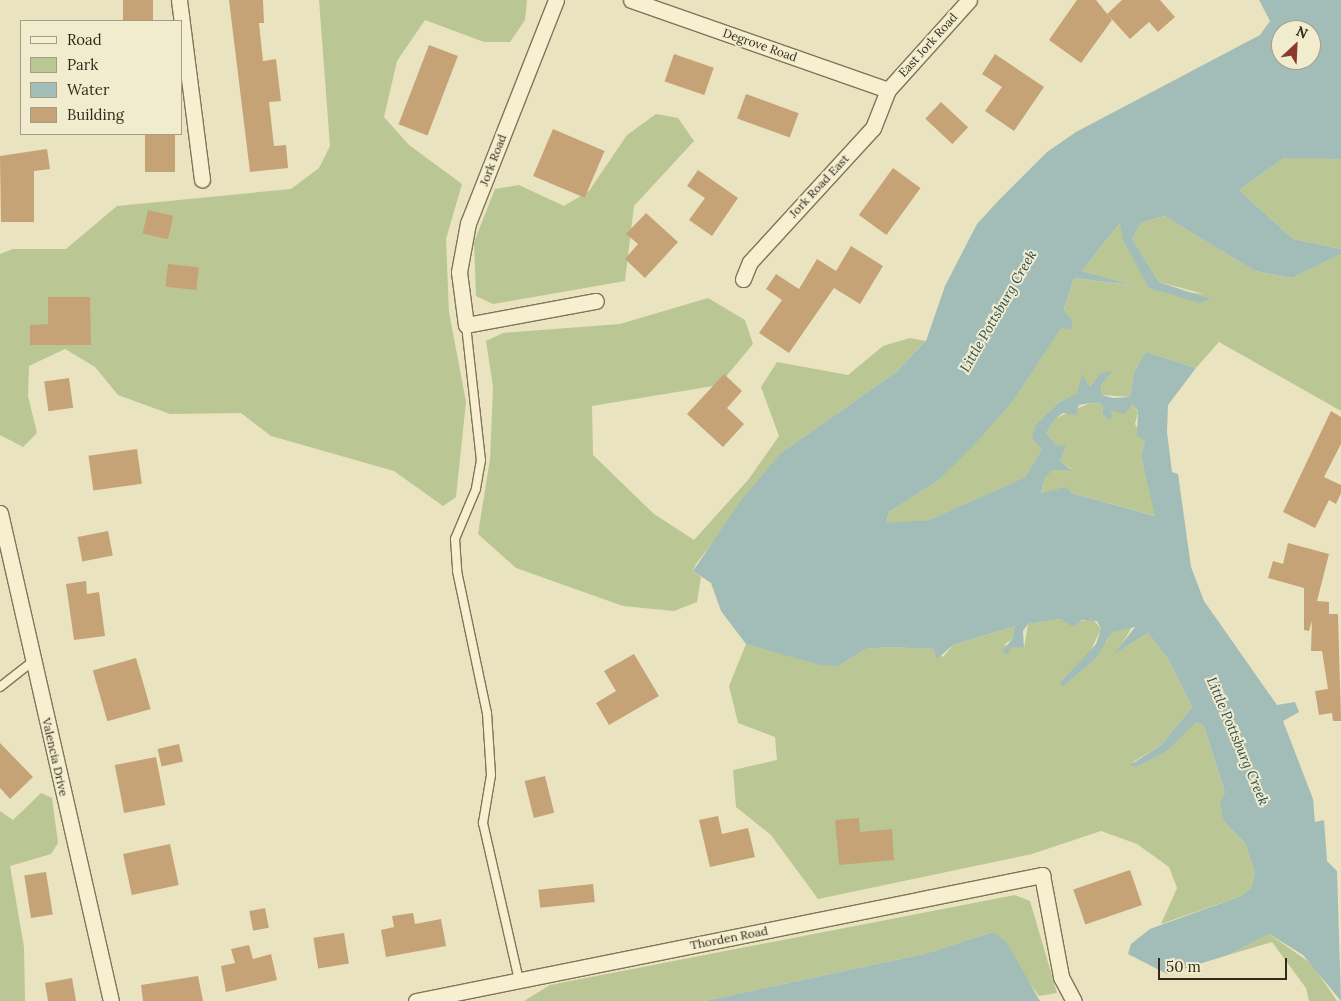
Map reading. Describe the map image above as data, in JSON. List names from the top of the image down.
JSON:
{
  "streets": {
    "street": [
      "Degrove Road",
      "East Jork Road",
      "Jork Road",
      "Jork Road East",
      "Valencia Drive",
      "Thorden Road"
    ]
  },
  "crossings": [
    ["Degrove Road", "East Jork Road"],
    ["Degrove Road", "Jork Road East"],
    ["East Jork Road", "Jork Road East"]
  ],
  "water": ["Little Pottsburg Creek"],
  "legend": [
    "Road",
    "Park",
    "Water",
    "Building"
  ],
  "scale_bar": "50 m",
  "north": "top right"
}
